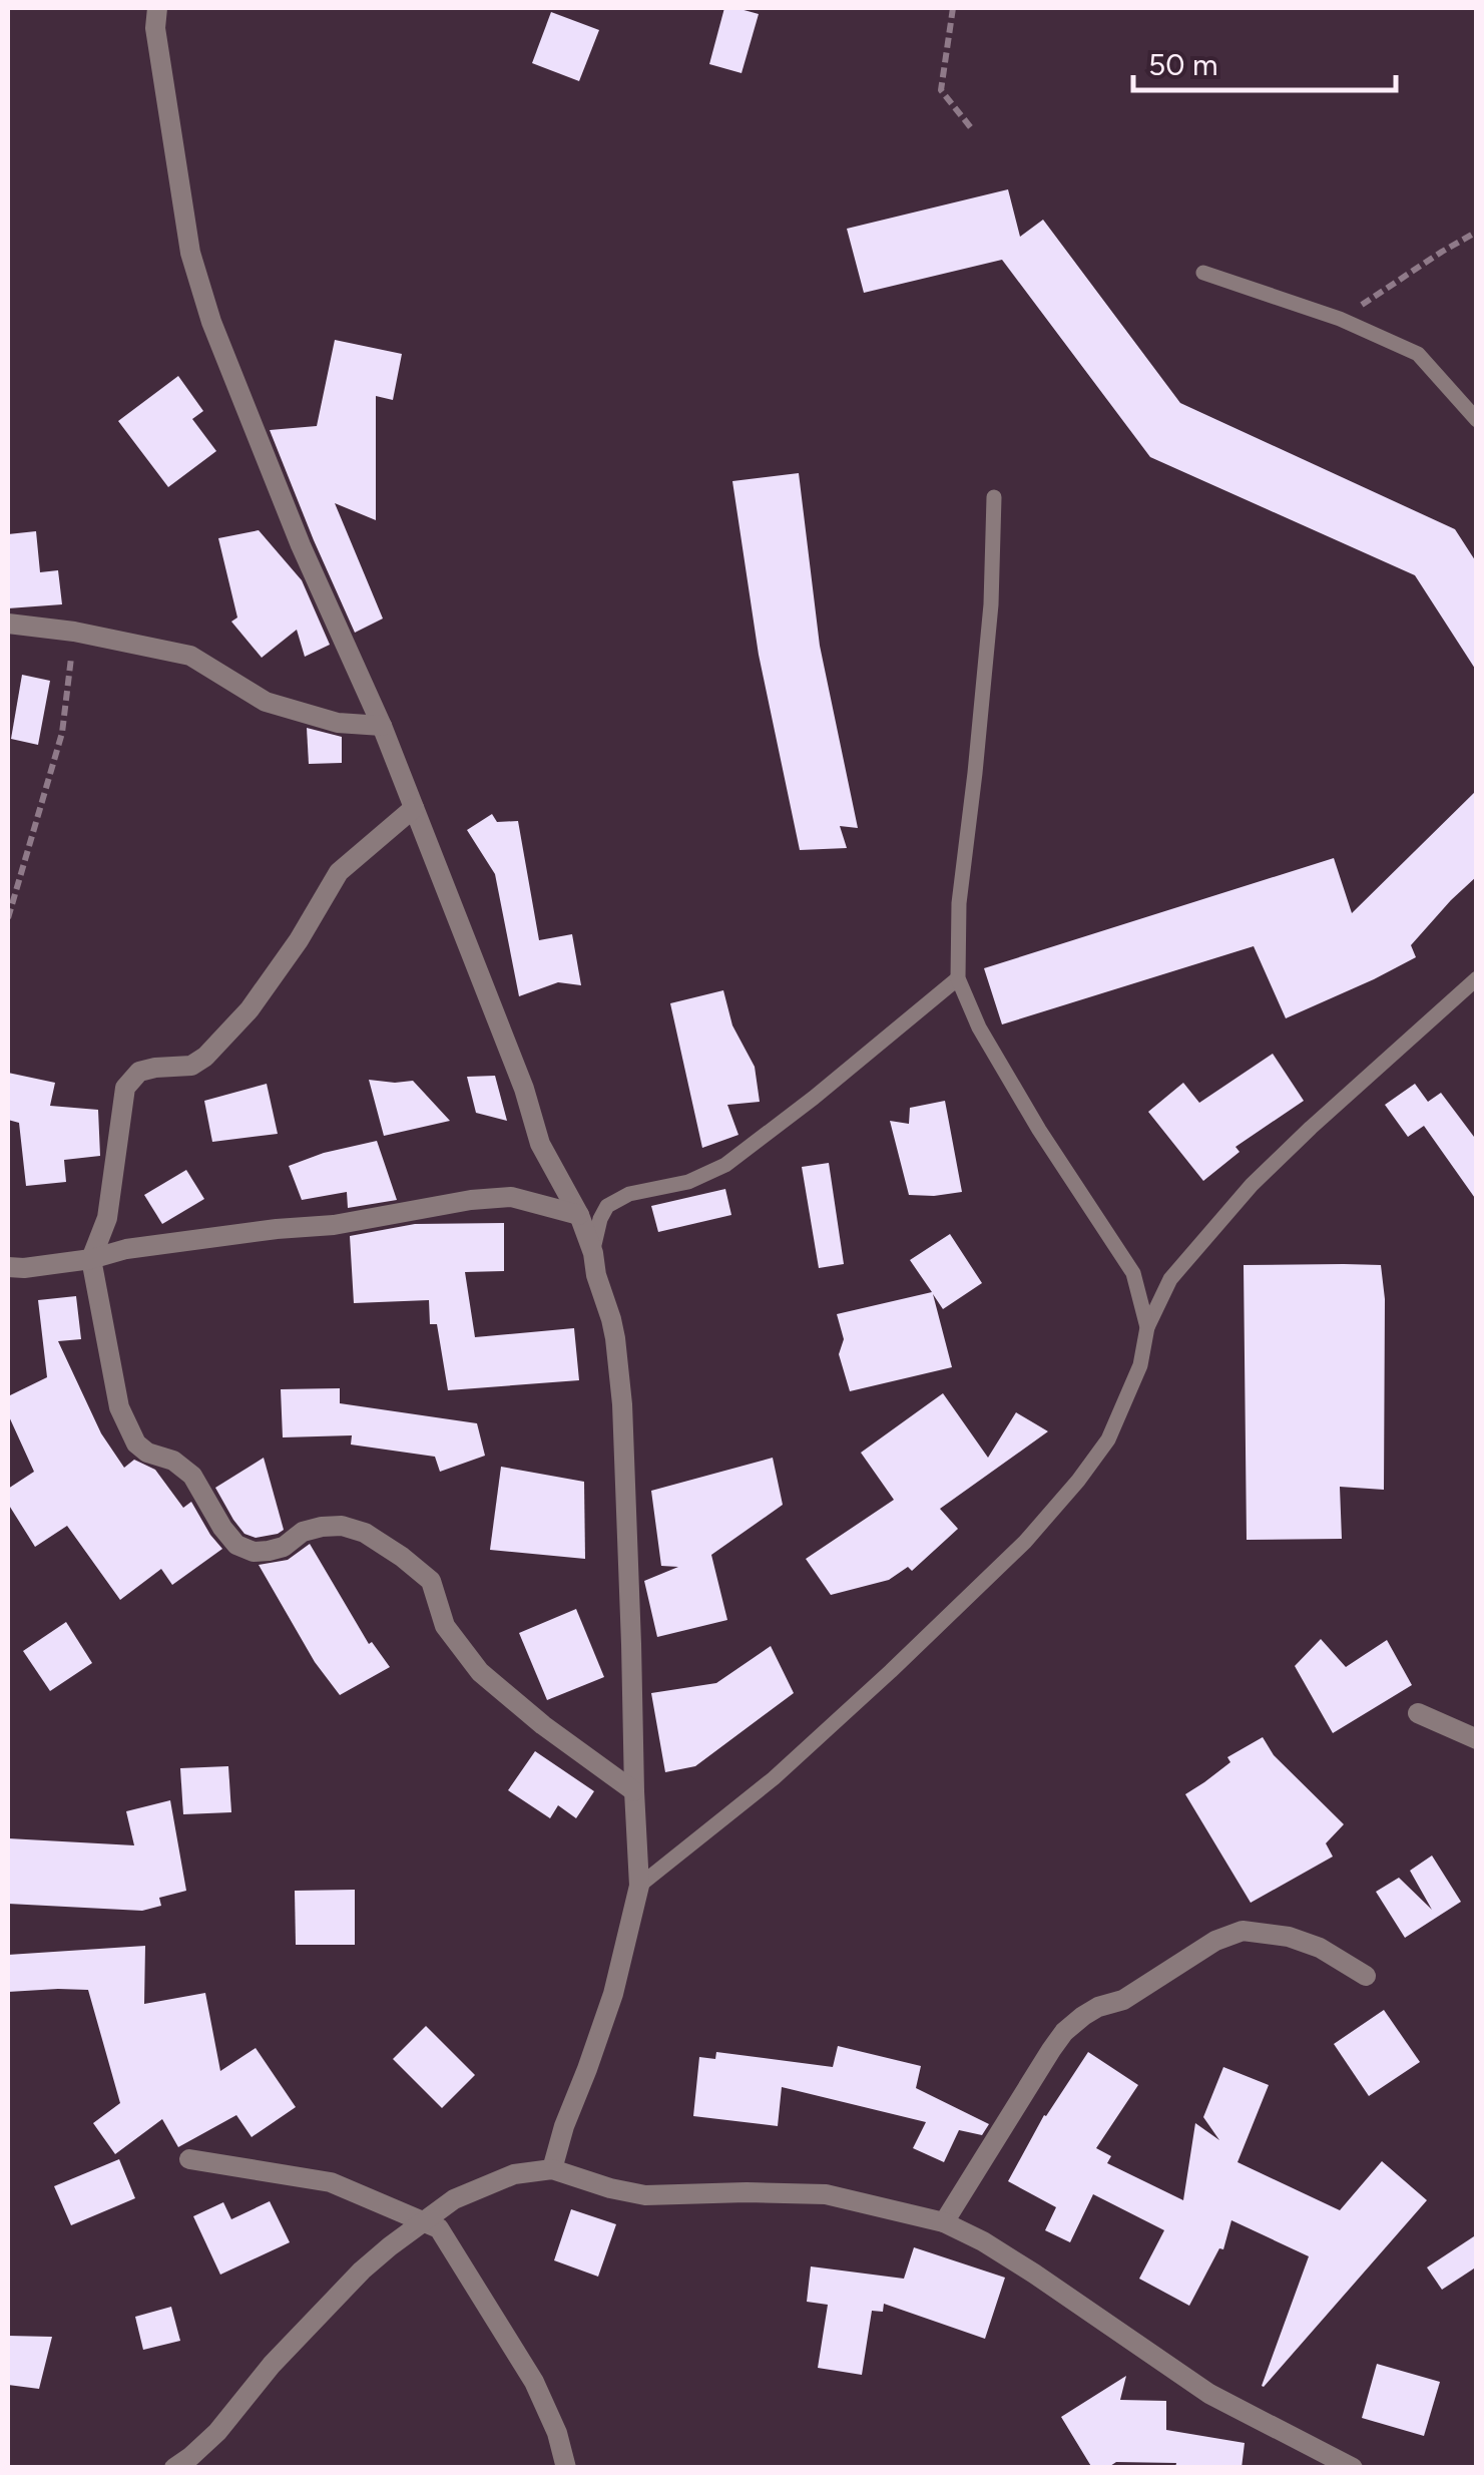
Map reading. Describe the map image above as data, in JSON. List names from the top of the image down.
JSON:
{
  "scale_bar": "50 m"
}
